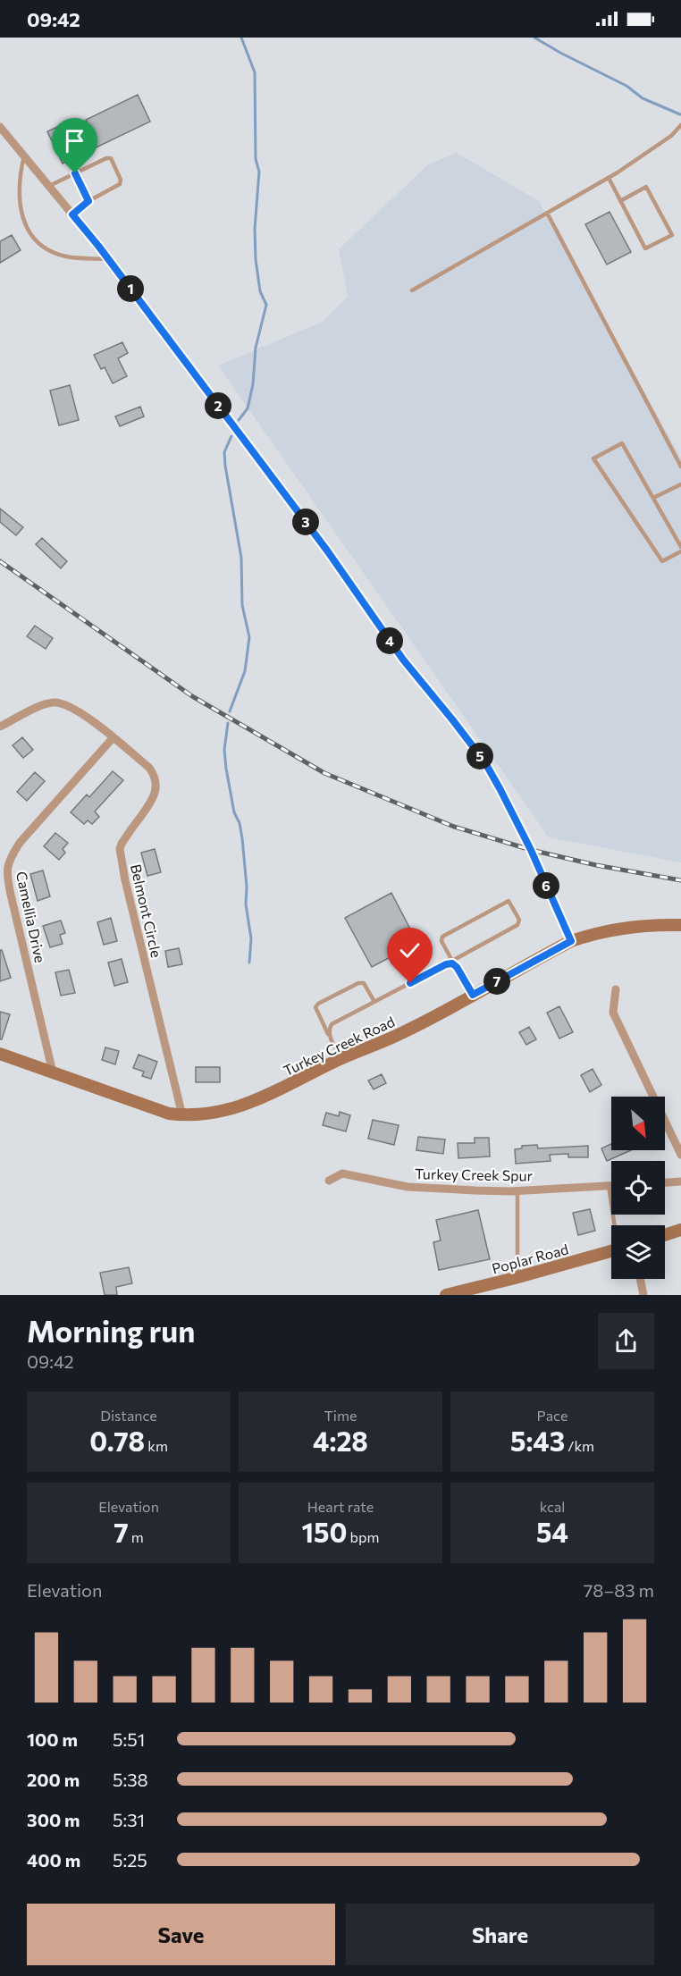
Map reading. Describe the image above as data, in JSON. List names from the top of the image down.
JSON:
{
  "streets": {
    "street": [
      "Belmont Circle",
      "Camellia Drive",
      "Turkey Creek Road",
      "Turkey Creek Spur",
      "Poplar Road"
    ]
  },
  "crossings": [
    ["Belmont Circle", "Camellia Drive"],
    ["Belmont Circle", "Turkey Creek Road"],
    ["Camellia Drive", "Turkey Creek Road"]
  ],
  "north": "bottom right",
  "page": {
    "status": "09:42",
    "pins": [
      "1",
      "2",
      "3",
      "4",
      "5",
      "6",
      "7"
    ],
    "heading": ["Morning run", "09:42"],
    "stats": [
      ["Distance", "0.78 km"],
      ["Time", "4:28"],
      ["Pace", "5:43 /km"],
      ["Elevation", "7 m"],
      ["Heart rate", "150 bpm"],
      ["kcal", "54"]
    ],
    "chart": ["Elevation", "78–83 m"],
    "list": [
      {
        "name": "100 m",
        "note": "5:51"
      },
      {
        "name": "200 m",
        "note": "5:38"
      },
      {
        "name": "300 m",
        "note": "5:31"
      },
      {
        "name": "400 m",
        "note": "5:25"
      }
    ],
    "buttons": ["Save", "Share"]
  }
}
